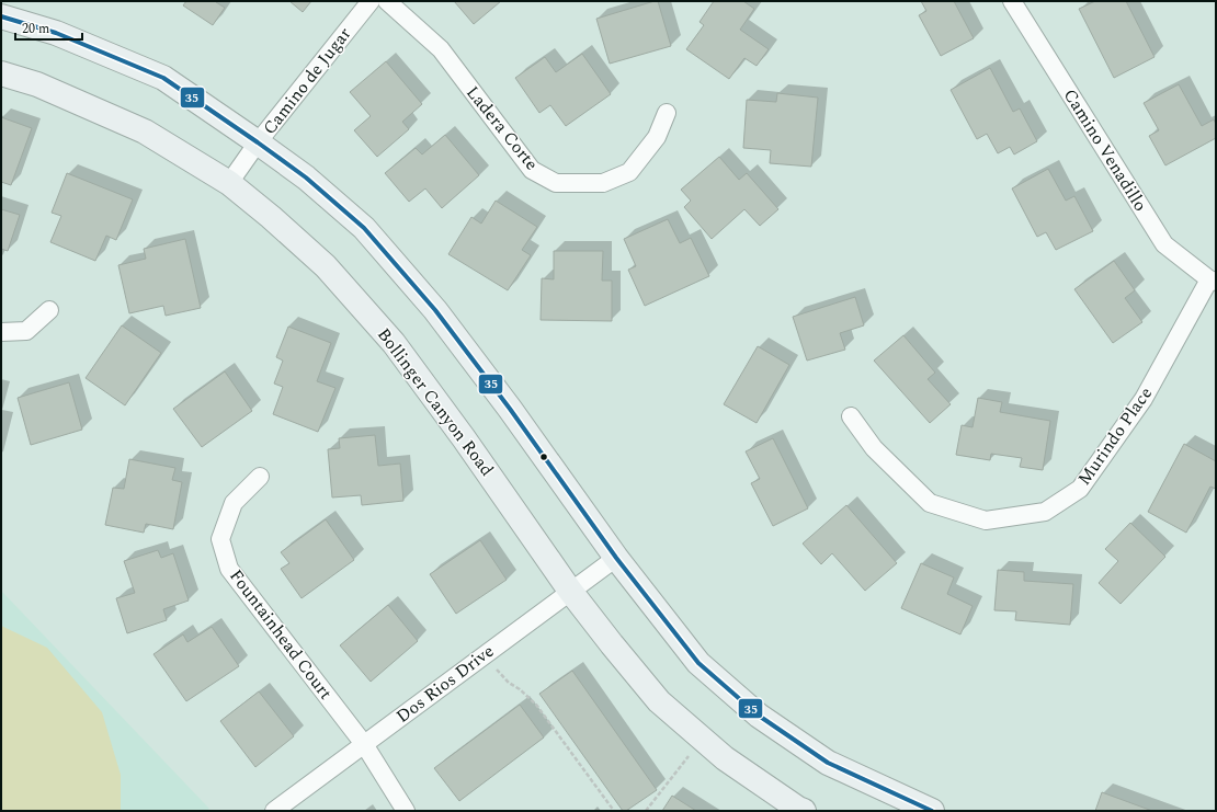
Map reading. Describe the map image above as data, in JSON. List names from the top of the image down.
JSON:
{
  "streets": {
    "main road": ["Bollinger Canyon Road"],
    "street": [
      "Camino de Jugar",
      "Ladera Corte",
      "Camino Venadillo",
      "Murindo Place",
      "Fountainhead Court",
      "Dos Rios Drive"
    ]
  },
  "crossings": [
    ["Camino de Jugar", "Bollinger Canyon Road"],
    ["Camino Venadillo", "Murindo Place"],
    ["Bollinger Canyon Road", "Dos Rios Drive"],
    ["Fountainhead Court", "Dos Rios Drive"]
  ],
  "lines": ["transit line 35"],
  "scale_bar": "20 m"
}
